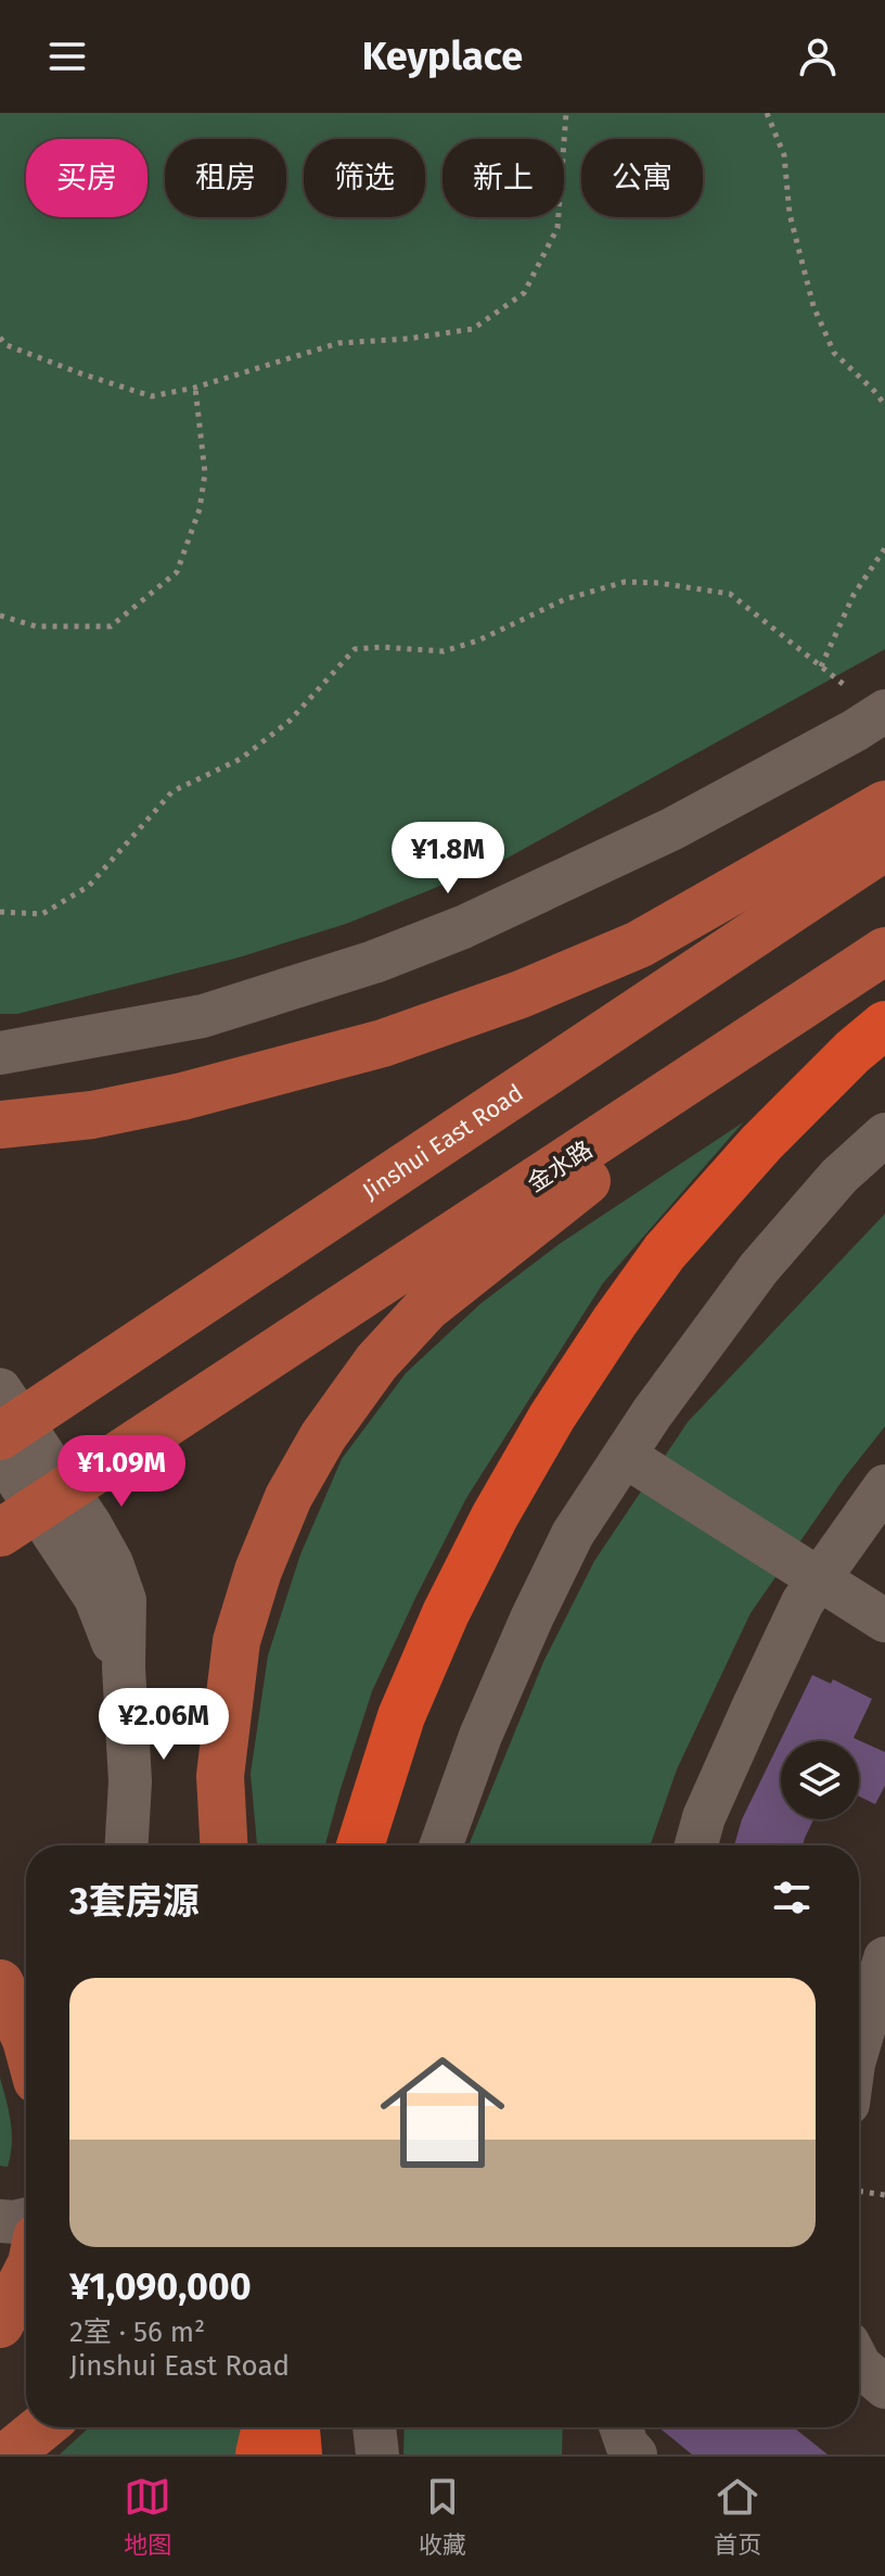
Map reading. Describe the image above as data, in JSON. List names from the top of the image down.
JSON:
{
  "streets": {
    "main road": ["Jinshui East Road", "金水路"]
  },
  "page": {
    "header": "Keyplace",
    "chip": [
      "买房",
      "租房",
      "筛选",
      "新上",
      "公寓"
    ],
    "price": ["¥1.8M", "¥1.09M", "¥2.06M"],
    "heading": "3套房源",
    "list": [
      {
        "name": "¥1,090,000",
        "note": "2室 · 56 m² · Jinshui East Road"
      }
    ],
    "tabs": ["地图", "收藏", "首页"]
  }
}
